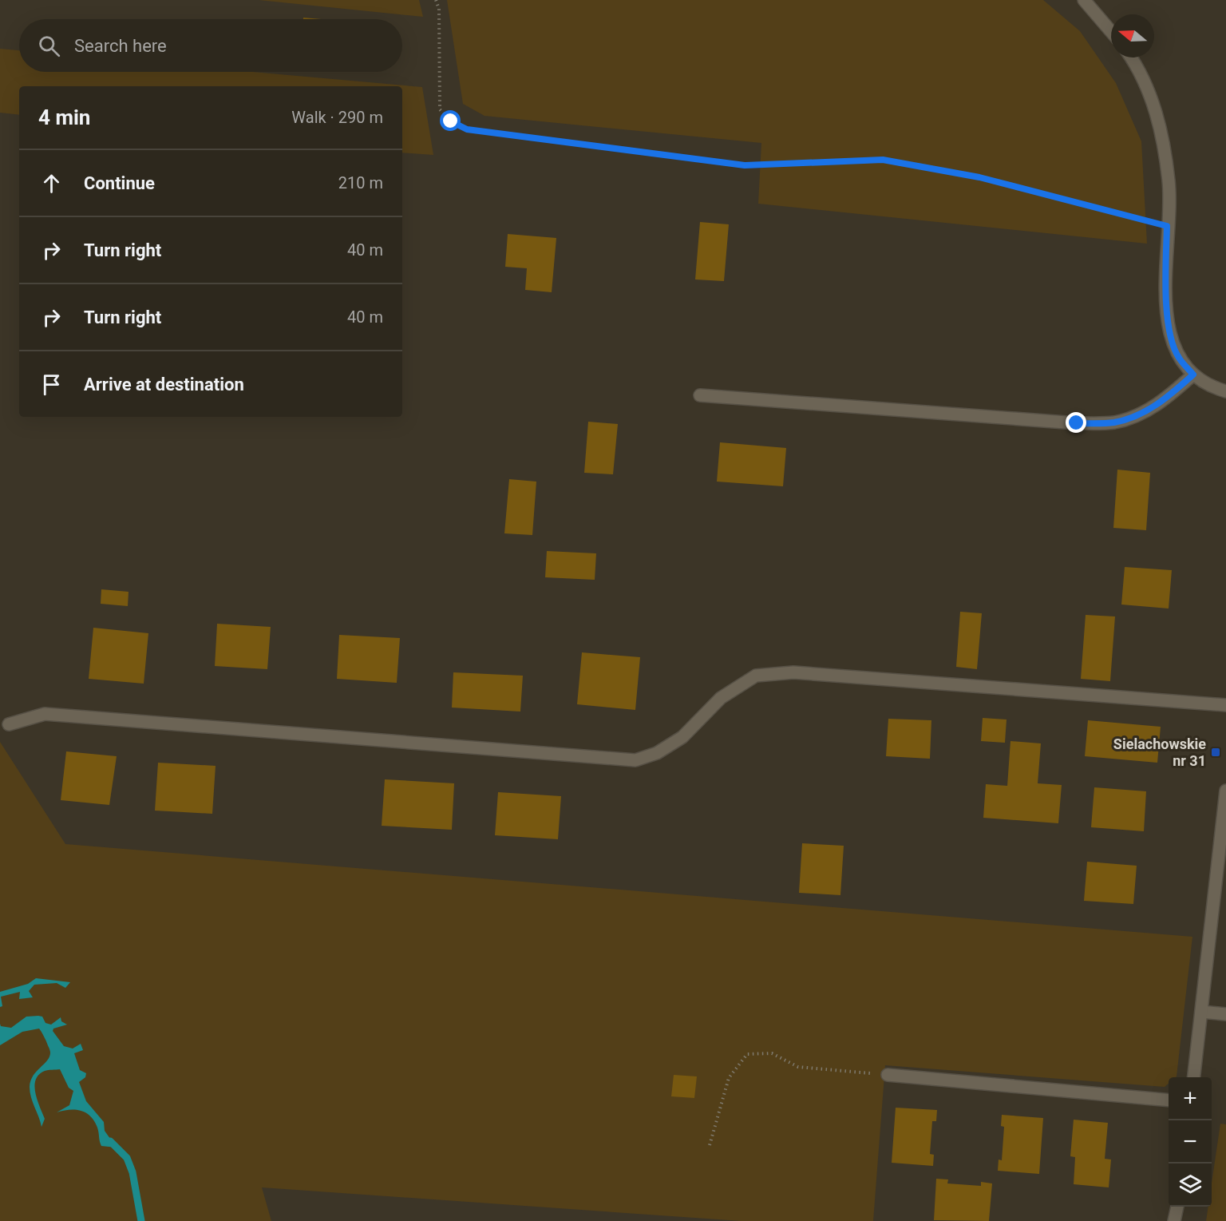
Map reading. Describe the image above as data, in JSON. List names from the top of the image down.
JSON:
{
  "places": {
    "transit": ["Sielachowskie nr 31"]
  },
  "north": "left",
  "page": {
    "search": "Search here",
    "heading": ["4 min", "Walk · 290 m"],
    "list": [
      ["Continue", "210 m"],
      ["Turn right", "40 m"],
      ["Turn right", "40 m"],
      "Arrive at destination"
    ],
    "map_buttons": ["+", "−"]
  }
}
